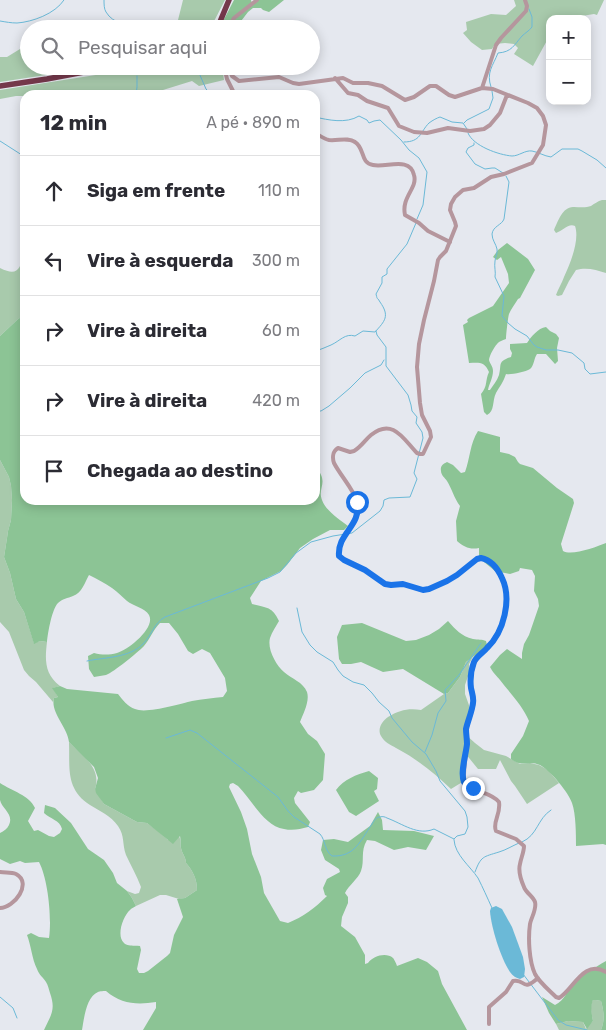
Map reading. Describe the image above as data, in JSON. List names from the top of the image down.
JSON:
{
  "page": {
    "map_buttons": ["+", "−"],
    "search": "Pesquisar aqui",
    "heading": ["12 min", "A pé · 890 m"],
    "list": [
      ["Siga em frente", "110 m"],
      ["Vire à esquerda", "300 m"],
      ["Vire à direita", "60 m"],
      ["Vire à direita", "420 m"],
      "Chegada ao destino"
    ]
  }
}
